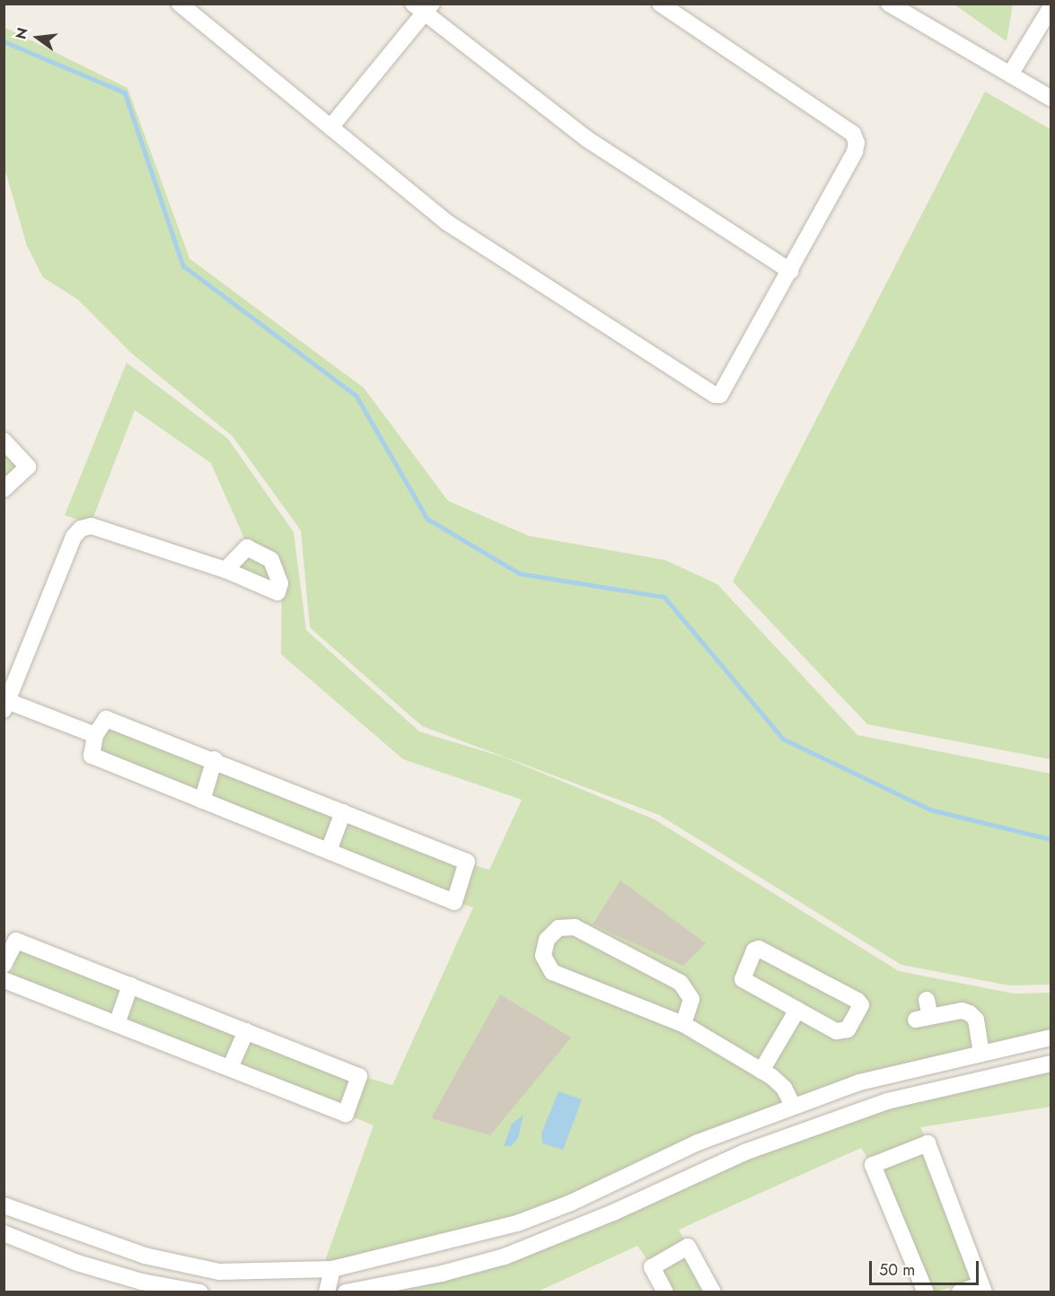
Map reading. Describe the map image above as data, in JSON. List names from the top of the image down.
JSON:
{
  "scale_bar": "50 m",
  "north": "left"
}
